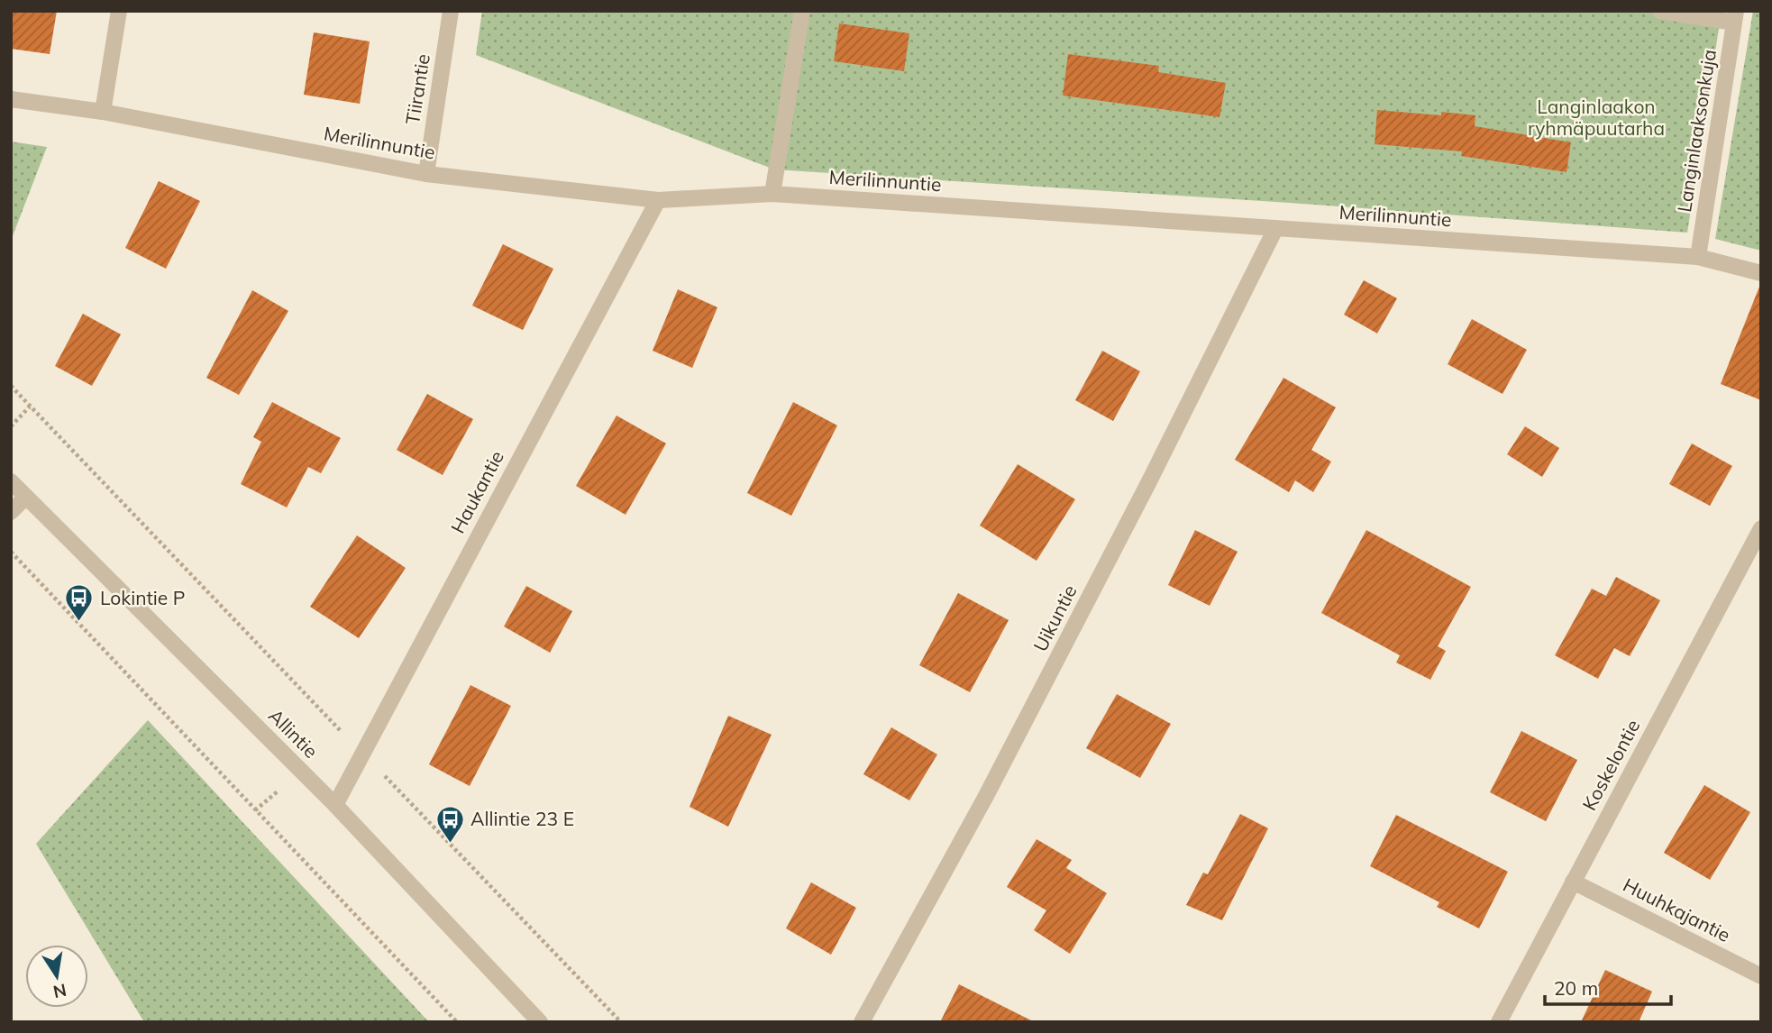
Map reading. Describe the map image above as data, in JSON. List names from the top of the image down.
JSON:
{
  "streets": {
    "street": [
      "Tiirantie",
      "Langinlaaksonkuja",
      "Merilinnuntie",
      "Haukantie",
      "Uikuntie",
      "Allintie",
      "Koskelontie",
      "Huuhkajantie"
    ]
  },
  "crossings": [
    ["Tiirantie", "Merilinnuntie"],
    ["Langinlaaksonkuja", "Merilinnuntie"],
    ["Merilinnuntie", "Haukantie"],
    ["Merilinnuntie", "Uikuntie"],
    ["Haukantie", "Allintie"],
    ["Koskelontie", "Huuhkajantie"]
  ],
  "parks": ["Langinlaakon ryhmäpuutarha"],
  "places": {
    "bus stop": ["Lokintie P", "Allintie 23 E"]
  },
  "scale_bar": "20 m",
  "north": "bottom"
}
